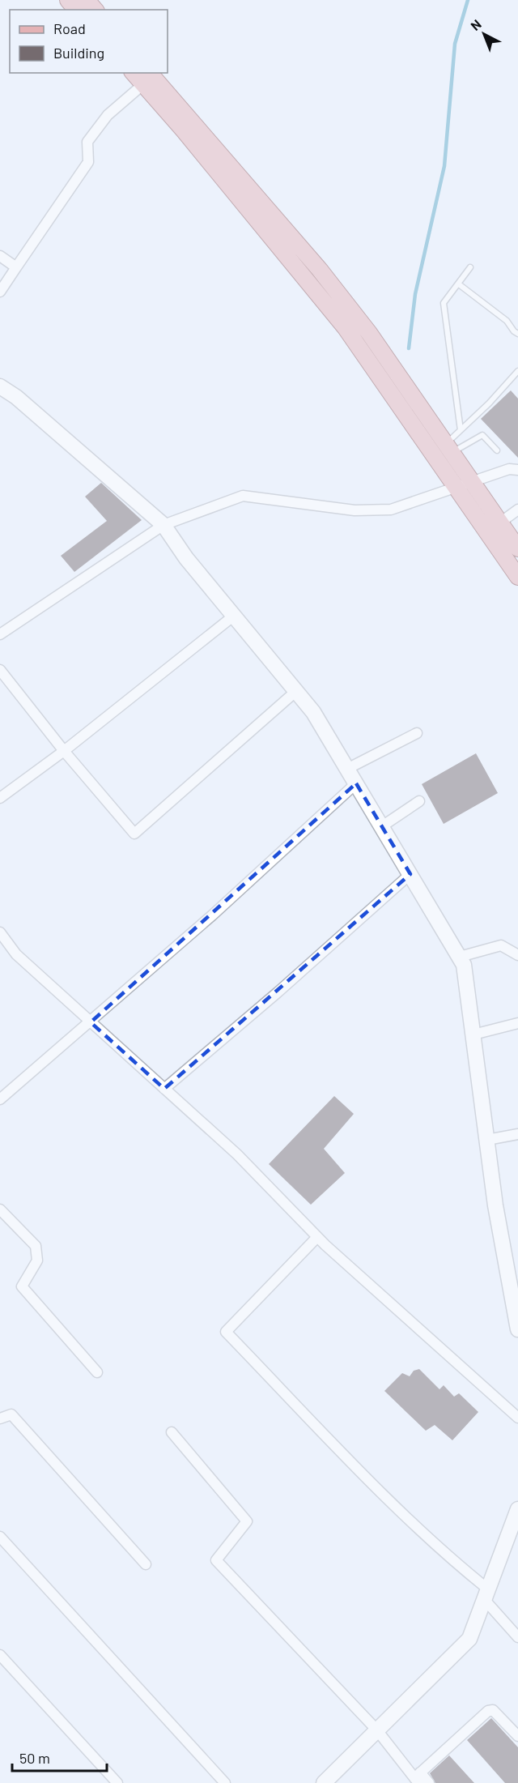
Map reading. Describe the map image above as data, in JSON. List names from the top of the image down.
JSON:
{
  "legend": ["Road", "Building"],
  "scale_bar": "50 m",
  "north": "top left"
}
